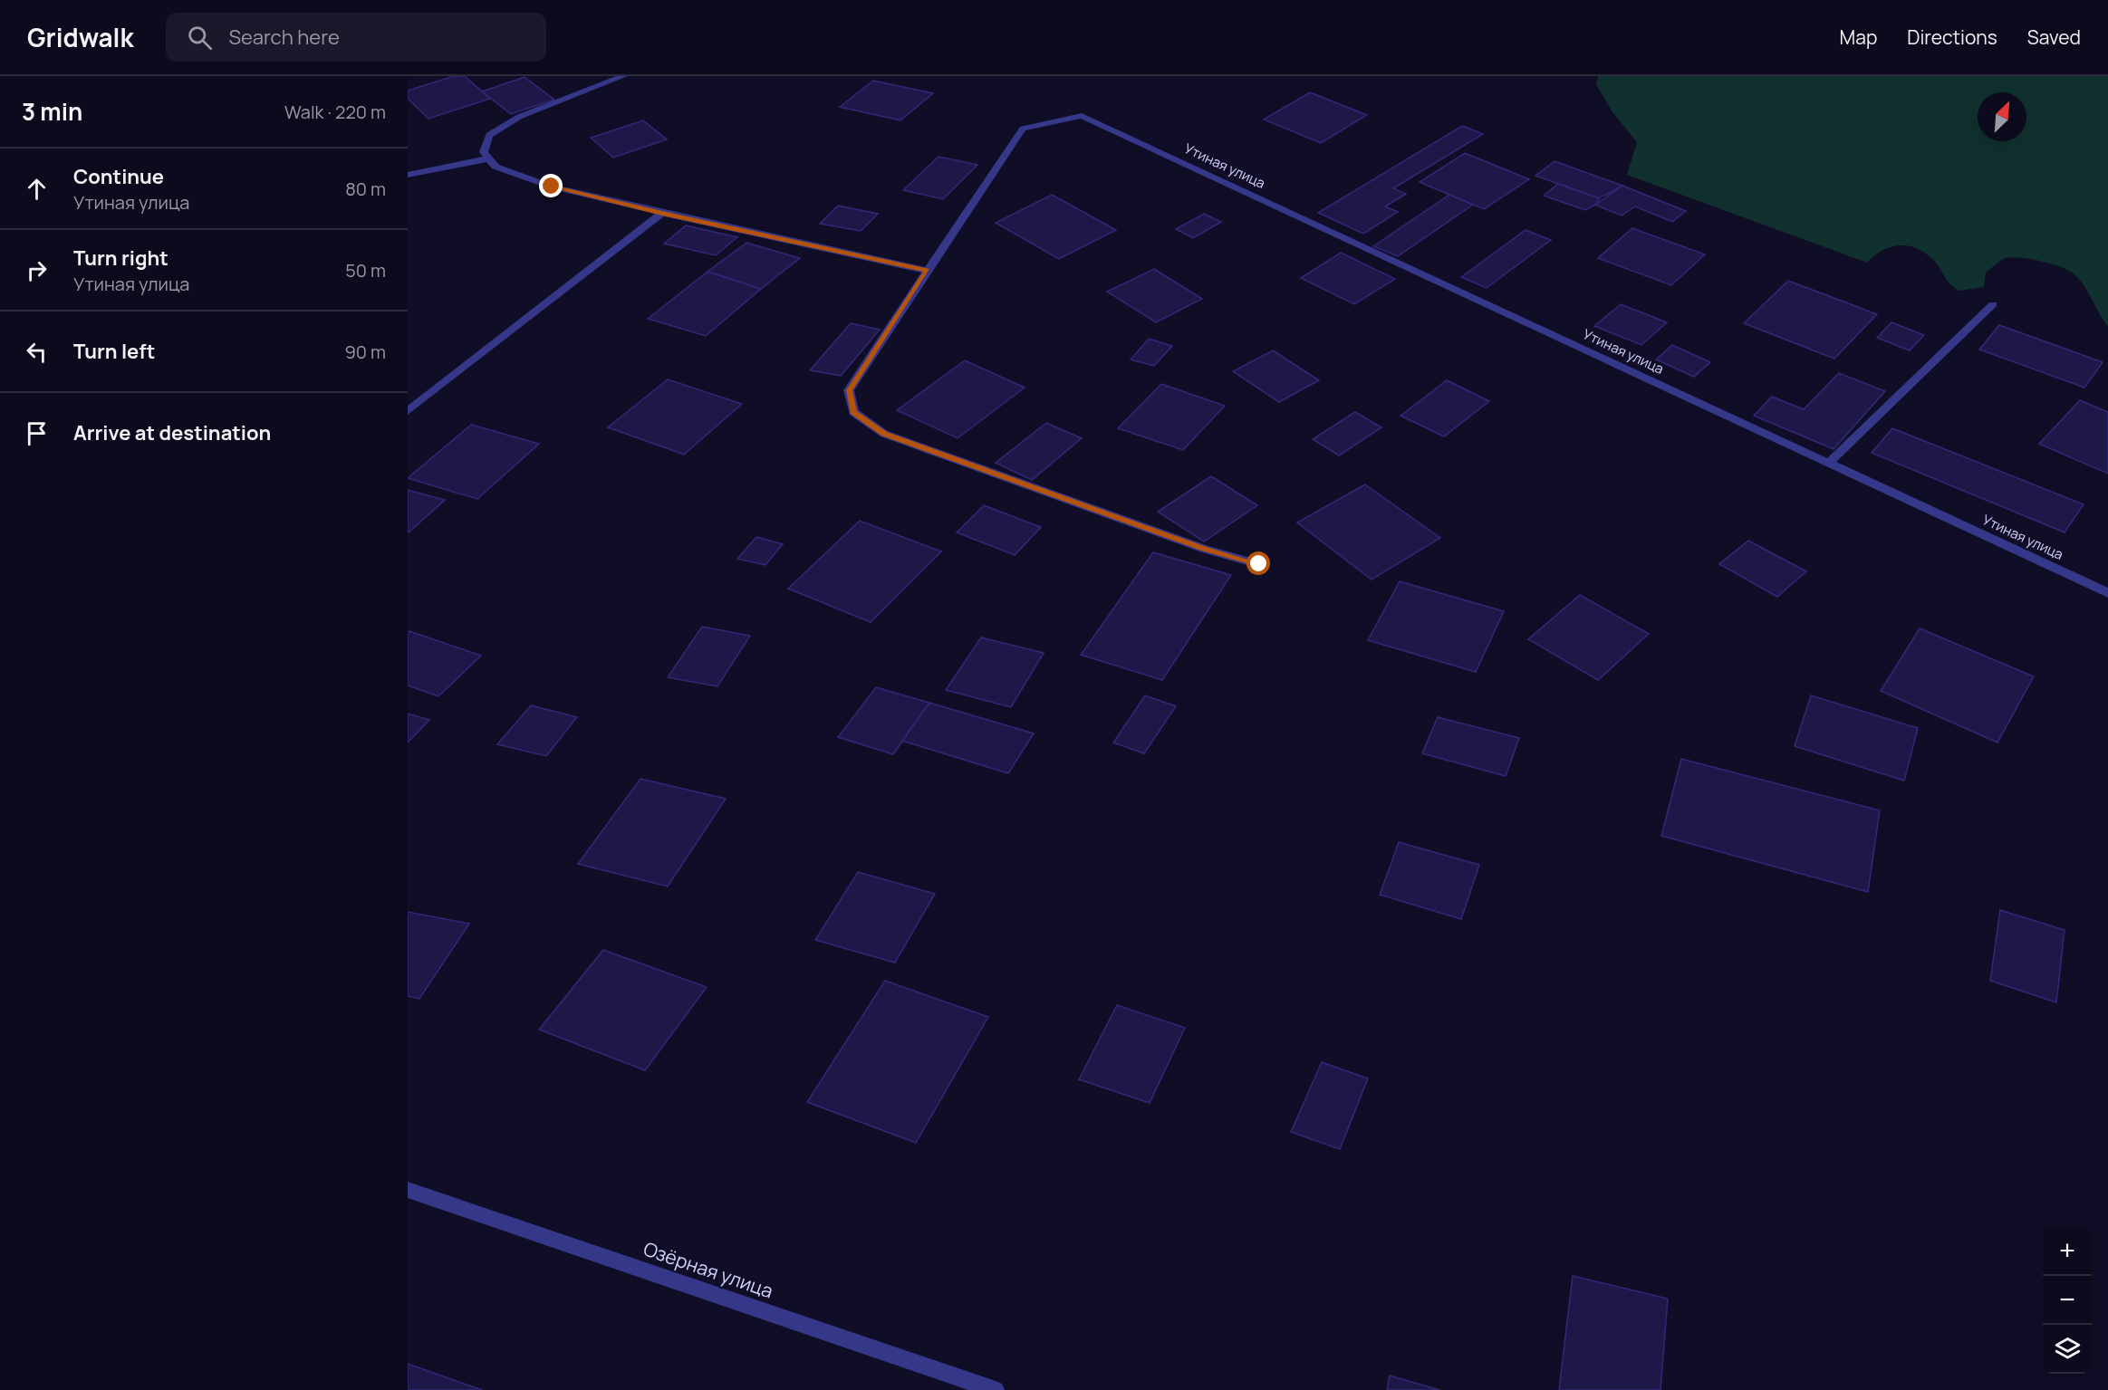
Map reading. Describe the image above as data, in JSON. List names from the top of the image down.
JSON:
{
  "streets": {
    "street": ["Утиная улица", "Озёрная улица"]
  },
  "north": "top right",
  "page": {
    "header": "Gridwalk",
    "search": "Search here",
    "nav": ["Map", "Directions", "Saved"],
    "heading": ["3 min", "Walk · 220 m"],
    "list": [
      ["Continue", "Утиная улица", "80 m"],
      ["Turn right", "Утиная улица", "50 m"],
      ["Turn left", "90 m"],
      "Arrive at destination"
    ],
    "map_buttons": ["+", "−"]
  }
}
